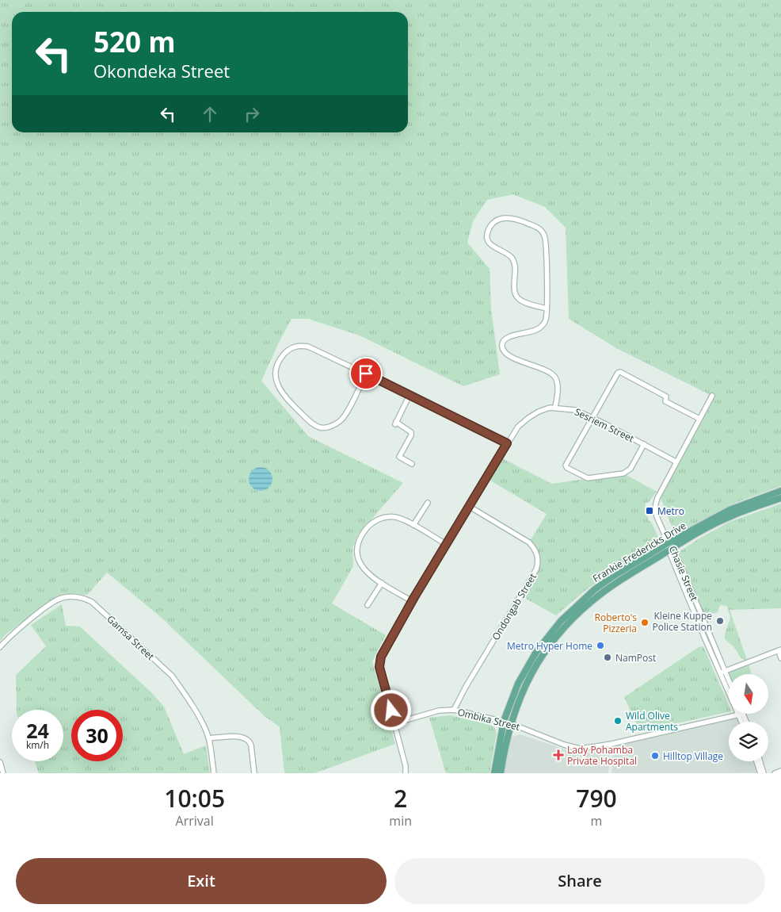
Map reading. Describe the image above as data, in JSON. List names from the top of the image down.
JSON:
{
  "streets": {
    "main road": ["Frankie Fredericks Drive"],
    "street": [
      "Sesriem Street",
      "Chasie Street",
      "Ondongab Street",
      "Gamsa Street",
      "Ombika Street"
    ]
  },
  "crossings": [
    ["Sesriem Street", "Chasie Street"],
    ["Sesriem Street", "Ondongab Street"],
    ["Sesriem Street", "Ombika Street"],
    ["Frankie Fredericks Drive", "Chasie Street"],
    ["Frankie Fredericks Drive", "Ombika Street"],
    ["Chasie Street", "Ombika Street"],
    ["Ondongab Street", "Ombika Street"]
  ],
  "places": {
    "transit": ["Metro"],
    "other": [
      "Kleine Kuppe Police Station",
      "Roberto's Pizzeria",
      "Metro Hyper Home",
      "NamPost",
      "Wild Olive Apartments",
      "Hilltop Village"
    ],
    "health": ["Lady Pohamba Private Hospital"]
  },
  "north": "bottom",
  "page": {
    "turn": ["520 m", "Okondeka Street"],
    "speed": "24 km/h",
    "limit": "30",
    "eta": [
      "10:05",
      "Arrival",
      "2",
      "min",
      "790",
      "m"
    ],
    "buttons": ["Exit", "Share"]
  }
}
